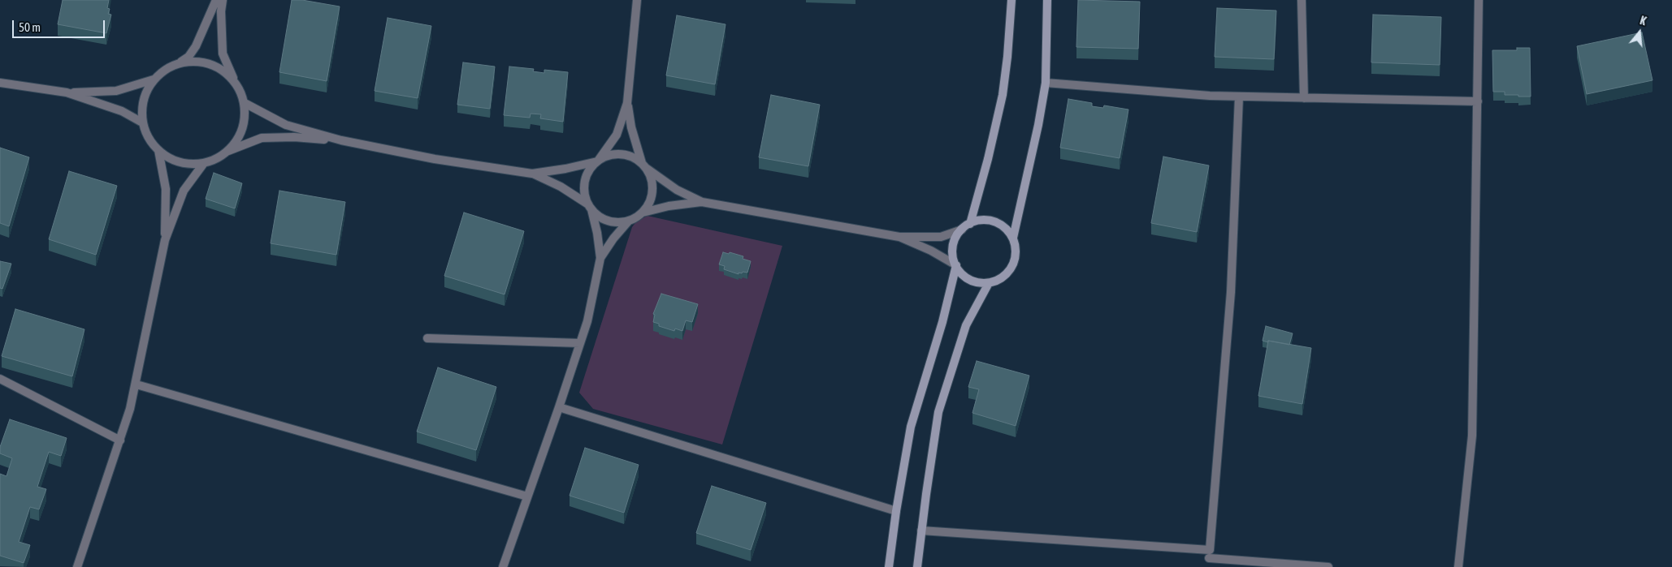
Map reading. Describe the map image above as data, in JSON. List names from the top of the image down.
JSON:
{
  "scale_bar": "50 m",
  "north": "top"
}
